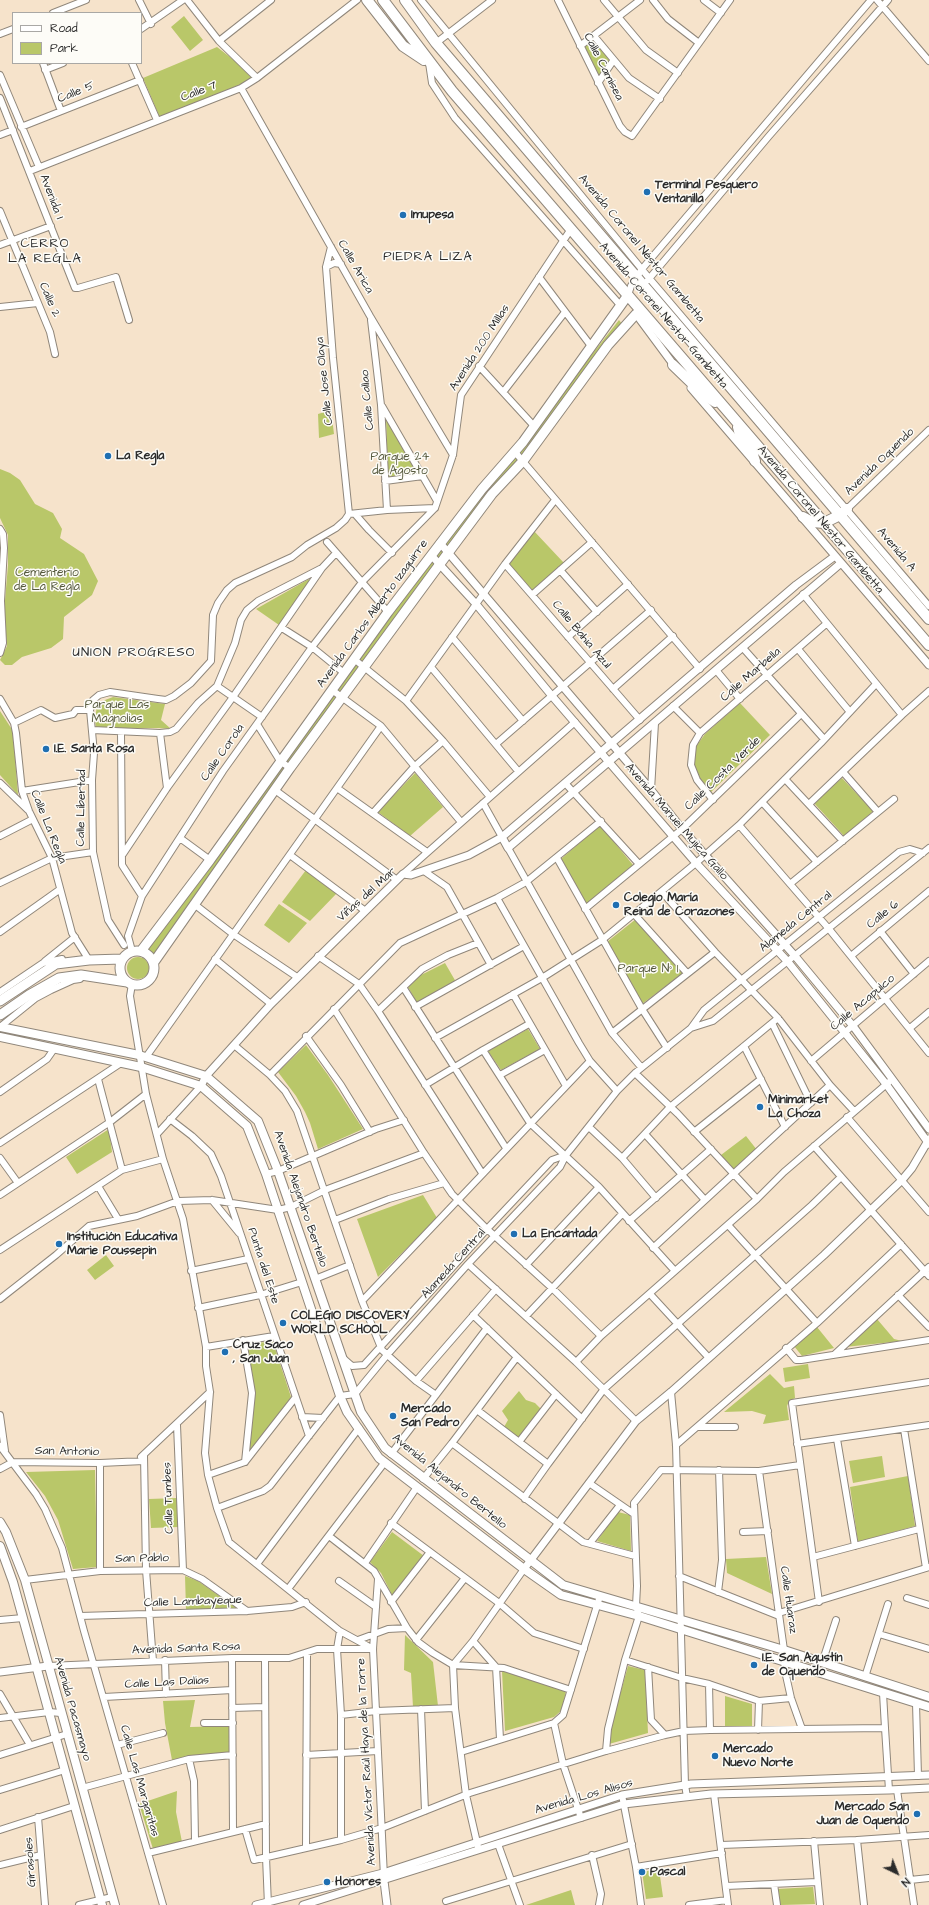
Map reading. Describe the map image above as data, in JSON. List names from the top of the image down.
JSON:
{
  "streets": {
    "highway": ["Avenida Coronel Nestor Gambetta"],
    "main road": ["Avenida Carlos Alberto Izaguirre", "Avenida Alejandro Bertello", "Avenida Pacasmayo"],
    "street": [
      "Calle Camisea",
      "Calle 7",
      "Calle 5",
      "Avenida 1",
      "Avenida Coronel Néstor Gambetta",
      "Calle Arica",
      "Calle 2",
      "Avenida 200 Millas",
      "Calle Jose Olaya",
      "Calle Callao",
      "Avenida Oquendo",
      "Avenida A",
      "Calle Bahia Azul",
      "Calle Marbella",
      "Calle Corola",
      "Calle Costa Verde",
      "Calle Libertad",
      "Avenida Manuel Mujica Gallo",
      "Calle La Regla",
      "Viñas del Mar",
      "Calle 6",
      "Alameda Central",
      "Calle Acapulco",
      "Punta del Este",
      "San Antonio",
      "Calle Tumbes",
      "San Pablo",
      "Calle Huaraz",
      "Calle Lambayeque",
      "Avenida Santa Rosa",
      "Calle Las Dalias",
      "Avenida Víctor Raúl Haya de la Torre",
      "Calle Las Margaritas",
      "Avenida Los Alisos",
      "Girasoles"
    ]
  },
  "crossings": [
    ["Calle 7", "Avenida 1"],
    ["Calle 7", "Calle Arica"],
    ["Calle 5", "Avenida 1"],
    ["Avenida Coronel Néstor Gambetta", "Avenida Coronel Nestor Gambetta"],
    ["Avenida Coronel Néstor Gambetta", "Avenida Carlos Alberto Izaguirre"],
    ["Avenida Coronel Néstor Gambetta", "Viñas del Mar"],
    ["Calle Arica", "Avenida 200 Millas"],
    ["Calle Arica", "Calle Jose Olaya"],
    ["Calle Arica", "Calle Callao"],
    ["Avenida Coronel Nestor Gambetta", "Avenida 200 Millas"],
    ["Avenida Coronel Nestor Gambetta", "Avenida Oquendo"],
    ["Avenida Coronel Nestor Gambetta", "Avenida A"],
    ["Avenida Coronel Nestor Gambetta", "Avenida Carlos Alberto Izaguirre"],
    ["Avenida 200 Millas", "Calle Corola"],
    ["Avenida Oquendo", "Avenida A"],
    ["Avenida Carlos Alberto Izaguirre", "Calle Corola"],
    ["Avenida Carlos Alberto Izaguirre", "Avenida Manuel Mujica Gallo"],
    ["Avenida Carlos Alberto Izaguirre", "Avenida Víctor Raúl Haya de la Torre"],
    ["Calle Bahia Azul", "Viñas del Mar"],
    ["Calle Marbella", "Calle Costa Verde"],
    ["Calle Corola", "Calle Libertad"],
    ["Calle Corola", "Avenida Víctor Raúl Haya de la Torre"],
    ["Calle Costa Verde", "Avenida Manuel Mujica Gallo"],
    ["Avenida Manuel Mujica Gallo", "Viñas del Mar"],
    ["Avenida Manuel Mujica Gallo", "Alameda Central"],
    ["Avenida Manuel Mujica Gallo", "Calle Acapulco"],
    ["Viñas del Mar", "Avenida Alejandro Bertello"],
    ["Alameda Central", "Avenida Alejandro Bertello"],
    ["Avenida Alejandro Bertello", "Calle Huaraz"],
    ["Avenida Alejandro Bertello", "Avenida Víctor Raúl Haya de la Torre"],
    ["San Antonio", "Calle Las Margaritas"],
    ["Calle Tumbes", "San Pablo"],
    ["San Pablo", "Calle Lambayeque"],
    ["San Pablo", "Avenida Pacasmayo"],
    ["San Pablo", "Calle Las Margaritas"],
    ["Calle Lambayeque", "Avenida Víctor Raúl Haya de la Torre"],
    ["Calle Lambayeque", "Calle Las Margaritas"],
    ["Avenida Santa Rosa", "Avenida Pacasmayo"],
    ["Avenida Santa Rosa", "Avenida Víctor Raúl Haya de la Torre"],
    ["Avenida Santa Rosa", "Calle Las Margaritas"],
    ["Calle Las Dalias", "Calle Las Margaritas"],
    ["Avenida Víctor Raúl Haya de la Torre", "Avenida Los Alisos"]
  ],
  "districts": ["CERRO LA REGLA", "PIEDRA LIZA", "UNION PROGRESO"],
  "parks": [
    "Parque 24 de Agosto",
    "Cementerio de La Regla",
    "Parque Las Magnolias",
    "Parque N° 1"
  ],
  "places": [
    "Terminal Pesquero Ventanilla",
    "Imupesa",
    "La Regla",
    "I.E. Santa Rosa",
    "Colegio María Reina de Corazones",
    "Minimarket La Choza",
    "La Encantada",
    "Institución Educativa Marie Poussepin",
    "COLEGIO DISCOVERY WORLD SCHOOL",
    "Cruz Saco , San Juan",
    "Mercado San Pedro",
    "I.E. San Agustín de Oquendo",
    "Mercado Nuevo Norte",
    "Mercado San Juan de Oquendo",
    "Pascal",
    "Honores"
  ],
  "legend": ["Road", "Park"],
  "north": "bottom right"
}
